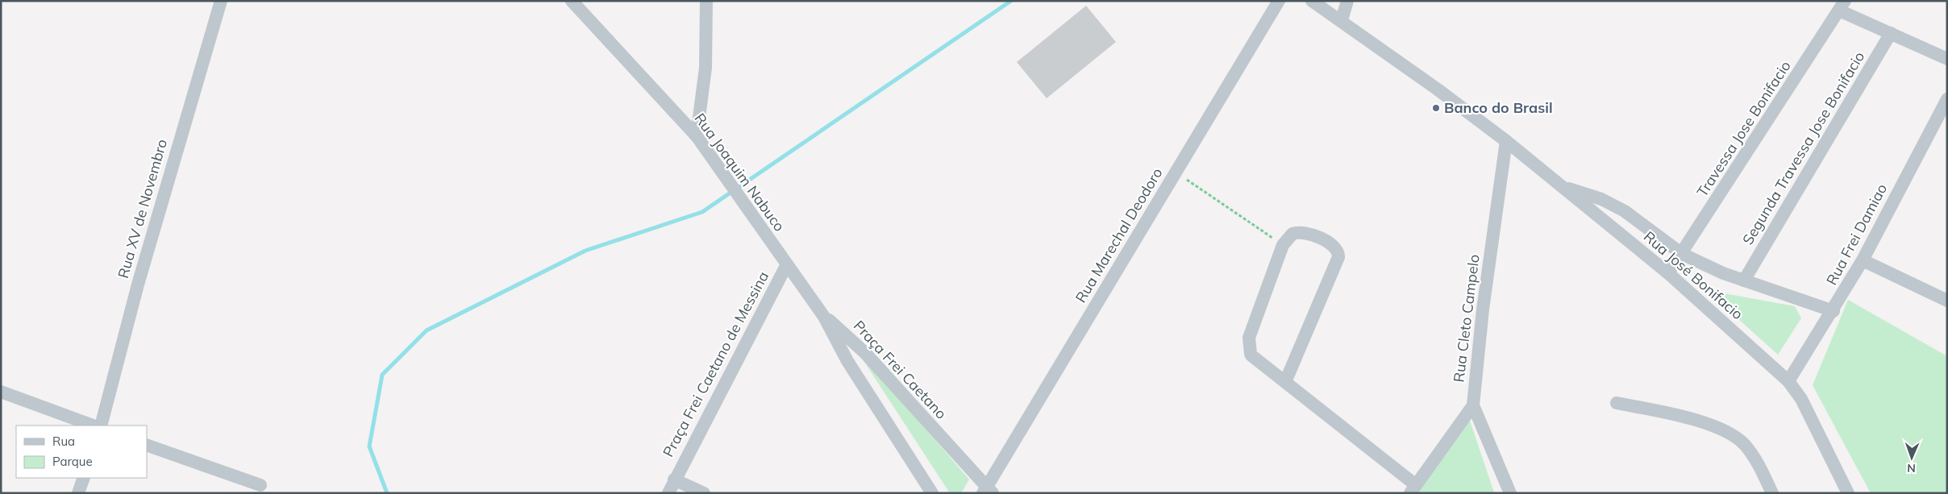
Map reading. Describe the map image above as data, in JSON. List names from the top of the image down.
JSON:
{
  "streets": {
    "street": [
      "Travessa Jose Bonifacio",
      "Segunda Travessa Jose Bonifacio",
      "Rua Joaquim Nabuco",
      "Rua XV de Novembro",
      "Rua Frei Damiao",
      "Rua Marechal Deodoro",
      "Rua José Bonifacio",
      "Rua Cleto Campelo",
      "Praça Frei Caetano de Messina",
      "Praça Frei Caetano"
    ]
  },
  "crossings": [
    ["Travessa Jose Bonifacio", "Rua José Bonifacio"],
    ["Segunda Travessa Jose Bonifacio", "Rua José Bonifacio"],
    ["Rua Joaquim Nabuco", "Praça Frei Caetano de Messina"],
    ["Rua Joaquim Nabuco", "Praça Frei Caetano"],
    ["Rua Frei Damiao", "Rua José Bonifacio"],
    ["Rua Marechal Deodoro", "Praça Frei Caetano"],
    ["Rua José Bonifacio", "Rua Cleto Campelo"]
  ],
  "places": ["Banco do Brasil"],
  "legend": ["Rua", "Parque"],
  "north": "bottom"
}
